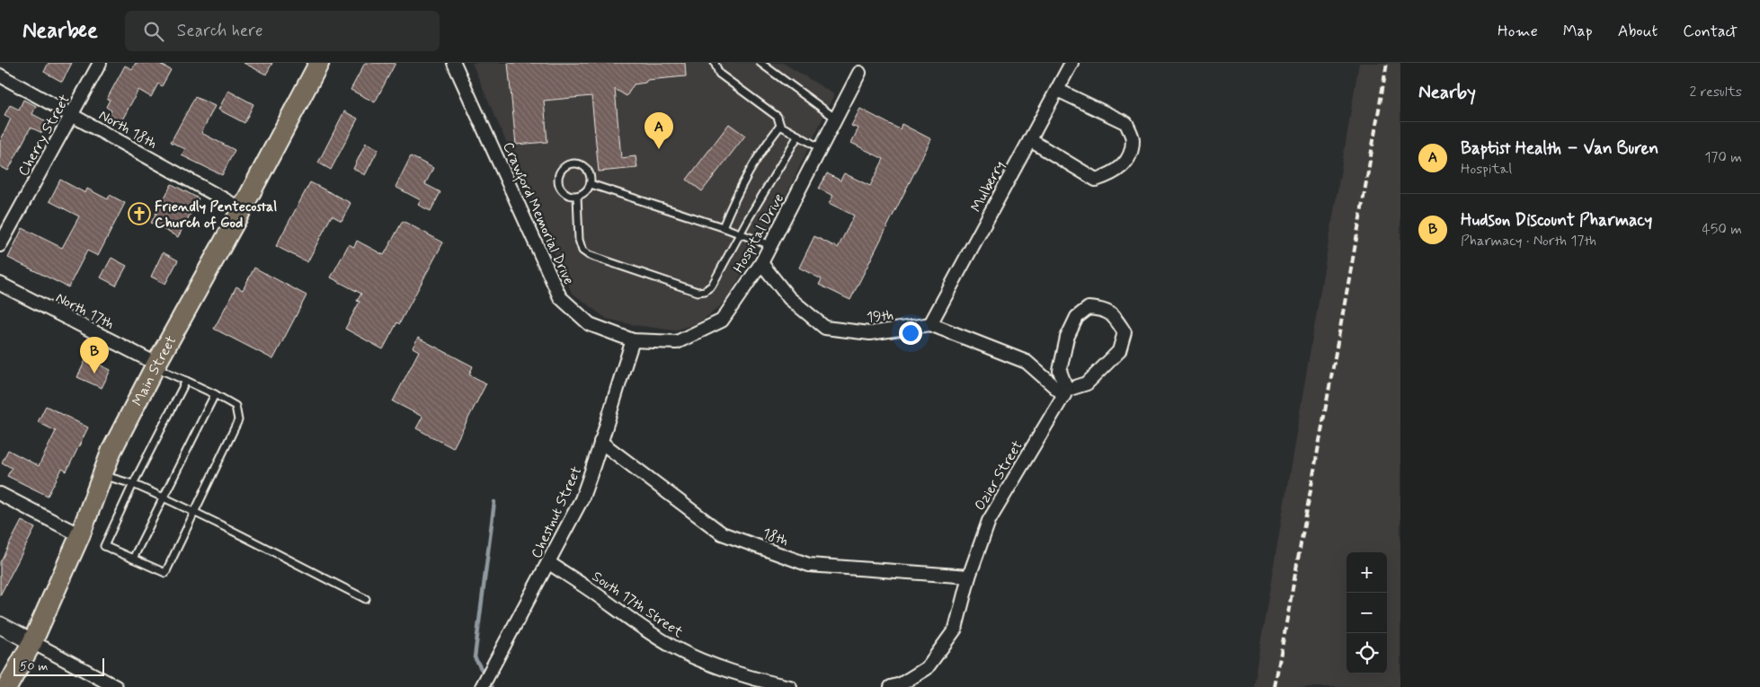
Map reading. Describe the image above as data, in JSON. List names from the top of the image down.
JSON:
{
  "streets": {
    "main road": ["Main Street"],
    "street": [
      "North 18th",
      "Cherry Street",
      "Mulberry",
      "Crawford Memorial Drive",
      "Hospital Drive",
      "North 17th",
      "19th",
      "Ozier Street",
      "Chestnut Street",
      "18th",
      "South 17th Street"
    ]
  },
  "crossings": [
    ["North 18th", "Cherry Street"],
    ["North 18th", "Main Street"],
    ["Mulberry", "19th"],
    ["Crawford Memorial Drive", "Hospital Drive"],
    ["Crawford Memorial Drive", "Chestnut Street"],
    ["Hospital Drive", "19th"],
    ["Hospital Drive", "Chestnut Street"],
    ["North 17th", "Main Street"],
    ["Ozier Street", "18th"],
    ["Chestnut Street", "18th"],
    ["Chestnut Street", "South 17th Street"]
  ],
  "places": {
    "church": ["Friendly Pentecostal Church of God"]
  },
  "scale_bar": "50 m",
  "page": {
    "header": "Nearbee",
    "search": "Search here",
    "nav": [
      "Home",
      "Map",
      "About",
      "Contact"
    ],
    "heading": ["Nearby", "2 results"],
    "pins": ["A", "B"],
    "list": [
      {
        "mark": "A",
        "name": "Baptist Health – Van Buren",
        "note": "Hospital",
        "value": "170 m"
      },
      {
        "mark": "B",
        "name": "Hudson Discount Pharmacy",
        "note": "Pharmacy · North 17th",
        "value": "450 m"
      }
    ],
    "map_buttons": ["+", "−"],
    "scale": "50 m"
  }
}
